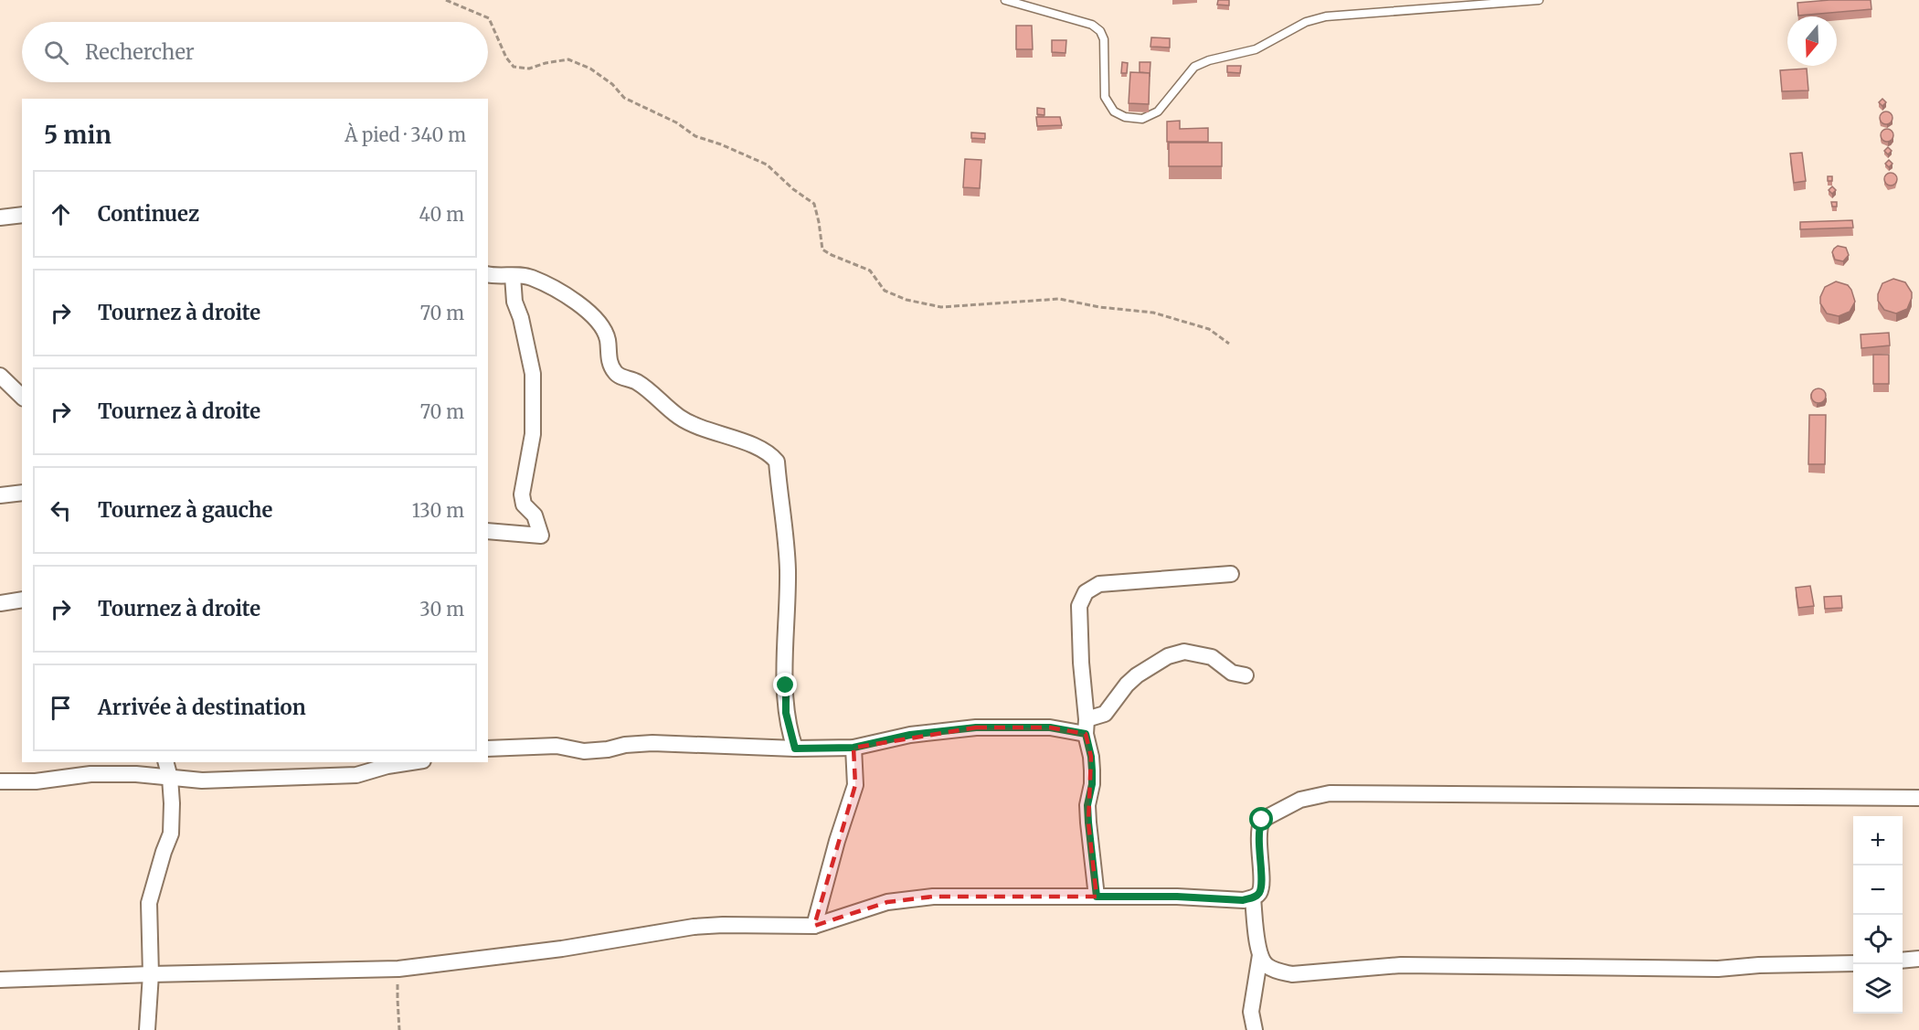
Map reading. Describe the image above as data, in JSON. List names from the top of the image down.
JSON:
{
  "north": "bottom",
  "page": {
    "search": "Rechercher",
    "heading": ["5 min", "À pied · 340 m"],
    "list": [
      ["Continuez", "40 m"],
      ["Tournez à droite", "70 m"],
      ["Tournez à droite", "70 m"],
      ["Tournez à gauche", "130 m"],
      ["Tournez à droite", "30 m"],
      "Arrivée à destination"
    ],
    "map_buttons": ["+", "−"]
  }
}
